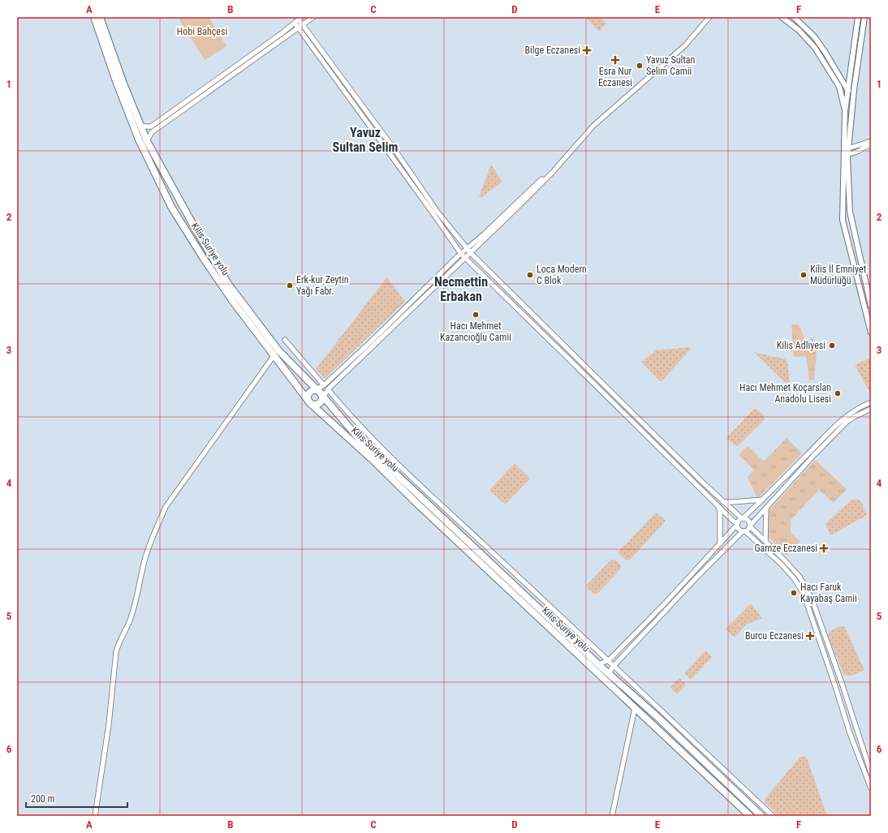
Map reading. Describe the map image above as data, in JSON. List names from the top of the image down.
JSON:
{
  "streets": {
    "highway": ["Kilis-Suriye yolu"]
  },
  "districts": ["Yavuz Sultan Selim", "Necmettin Erbakan"],
  "parks": ["Hobi Bahçesi"],
  "places": {
    "health": [
      "Bilge Eczanesi",
      "Esra Nur Eczanesi",
      "Gamze Eczanesi",
      "Burcu Eczanesi"
    ],
    "other": [
      "Yavuz Sultan Selim Camii",
      "Loca Modern C Blok",
      "Kilis İl Emniyet Müdürlüğü",
      "Erk-kur Zeytin Yağı Fabr.",
      "Hacı Mehmet Kazancıoğlu Camii",
      "Kilis Adliyesi",
      "Hacı Mehmet Koçarslan Anadolu Lisesi",
      "Hacı Faruk Kayabaş Camii"
    ]
  },
  "scale_bar": "200 m",
  "grid": {
    "columns": [
      "A",
      "B",
      "C",
      "D",
      "E",
      "F"
    ],
    "rows": [
      "1",
      "2",
      "3",
      "4",
      "5",
      "6"
    ]
  }
}
